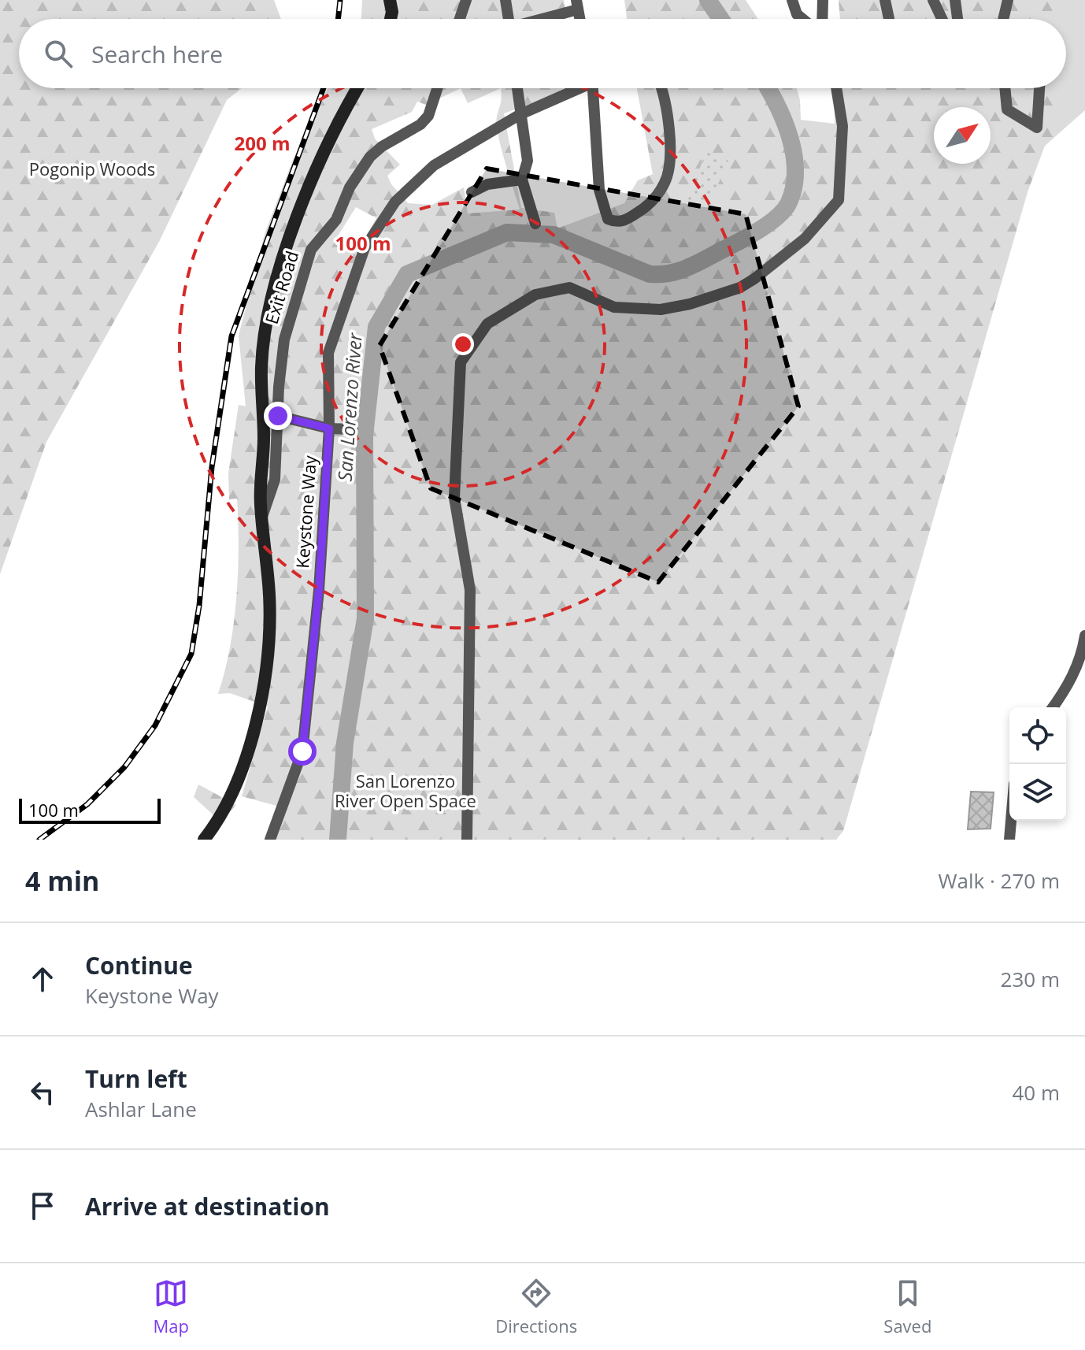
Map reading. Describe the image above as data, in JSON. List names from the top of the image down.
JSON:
{
  "streets": {
    "street": ["Exit Road", "Keystone Way"]
  },
  "water": ["San Lorenzo River"],
  "parks": ["Pogonip Woods", "San Lorenzo River Open Space"],
  "scale_bar": "100 m",
  "north": "top right",
  "page": {
    "search": "Search here",
    "scale": "100 m",
    "heading": ["4 min", "Walk · 270 m"],
    "list": [
      ["Continue", "Keystone Way", "230 m"],
      ["Turn left", "Ashlar Lane", "40 m"],
      "Arrive at destination"
    ],
    "nav": ["Map", "Directions", "Saved"]
  },
  "rings": ["200 m", "100 m"]
}
